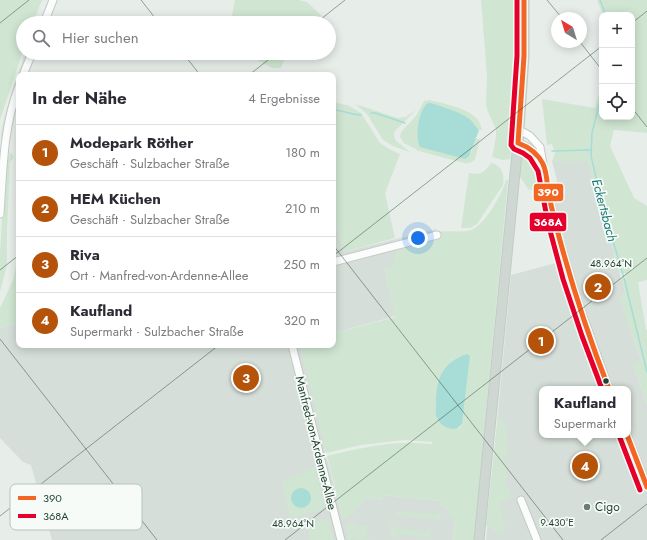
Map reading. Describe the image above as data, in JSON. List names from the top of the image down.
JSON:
{
  "streets": {
    "street": ["Manfred-von-Ardenne-Allee"]
  },
  "water": ["Eckertsbach"],
  "places": ["Cigo"],
  "lines": ["transit line 390", "transit line 368A"],
  "legend": ["390", "368A"],
  "north": "top left",
  "page": {
    "map_buttons": ["+", "−"],
    "search": "Hier suchen",
    "heading": ["In der Nähe", "4 Ergebnisse"],
    "list": [
      {
        "mark": "1",
        "name": "Modepark Röther",
        "note": "Geschäft · Sulzbacher Straße",
        "value": "180 m"
      },
      {
        "mark": "2",
        "name": "HEM Küchen",
        "note": "Geschäft · Sulzbacher Straße",
        "value": "210 m"
      },
      {
        "mark": "3",
        "name": "Riva",
        "note": "Ort · Manfred-von-Ardenne-Allee",
        "value": "250 m"
      },
      {
        "mark": "4",
        "name": "Kaufland",
        "note": "Supermarkt · Sulzbacher Straße",
        "value": "320 m"
      }
    ],
    "pins": [
      "2",
      "1",
      "3",
      "4"
    ],
    "popup": ["Kaufland", "Supermarkt"]
  },
  "coordinates": ["48.964°N", "9.430°E"]
}
